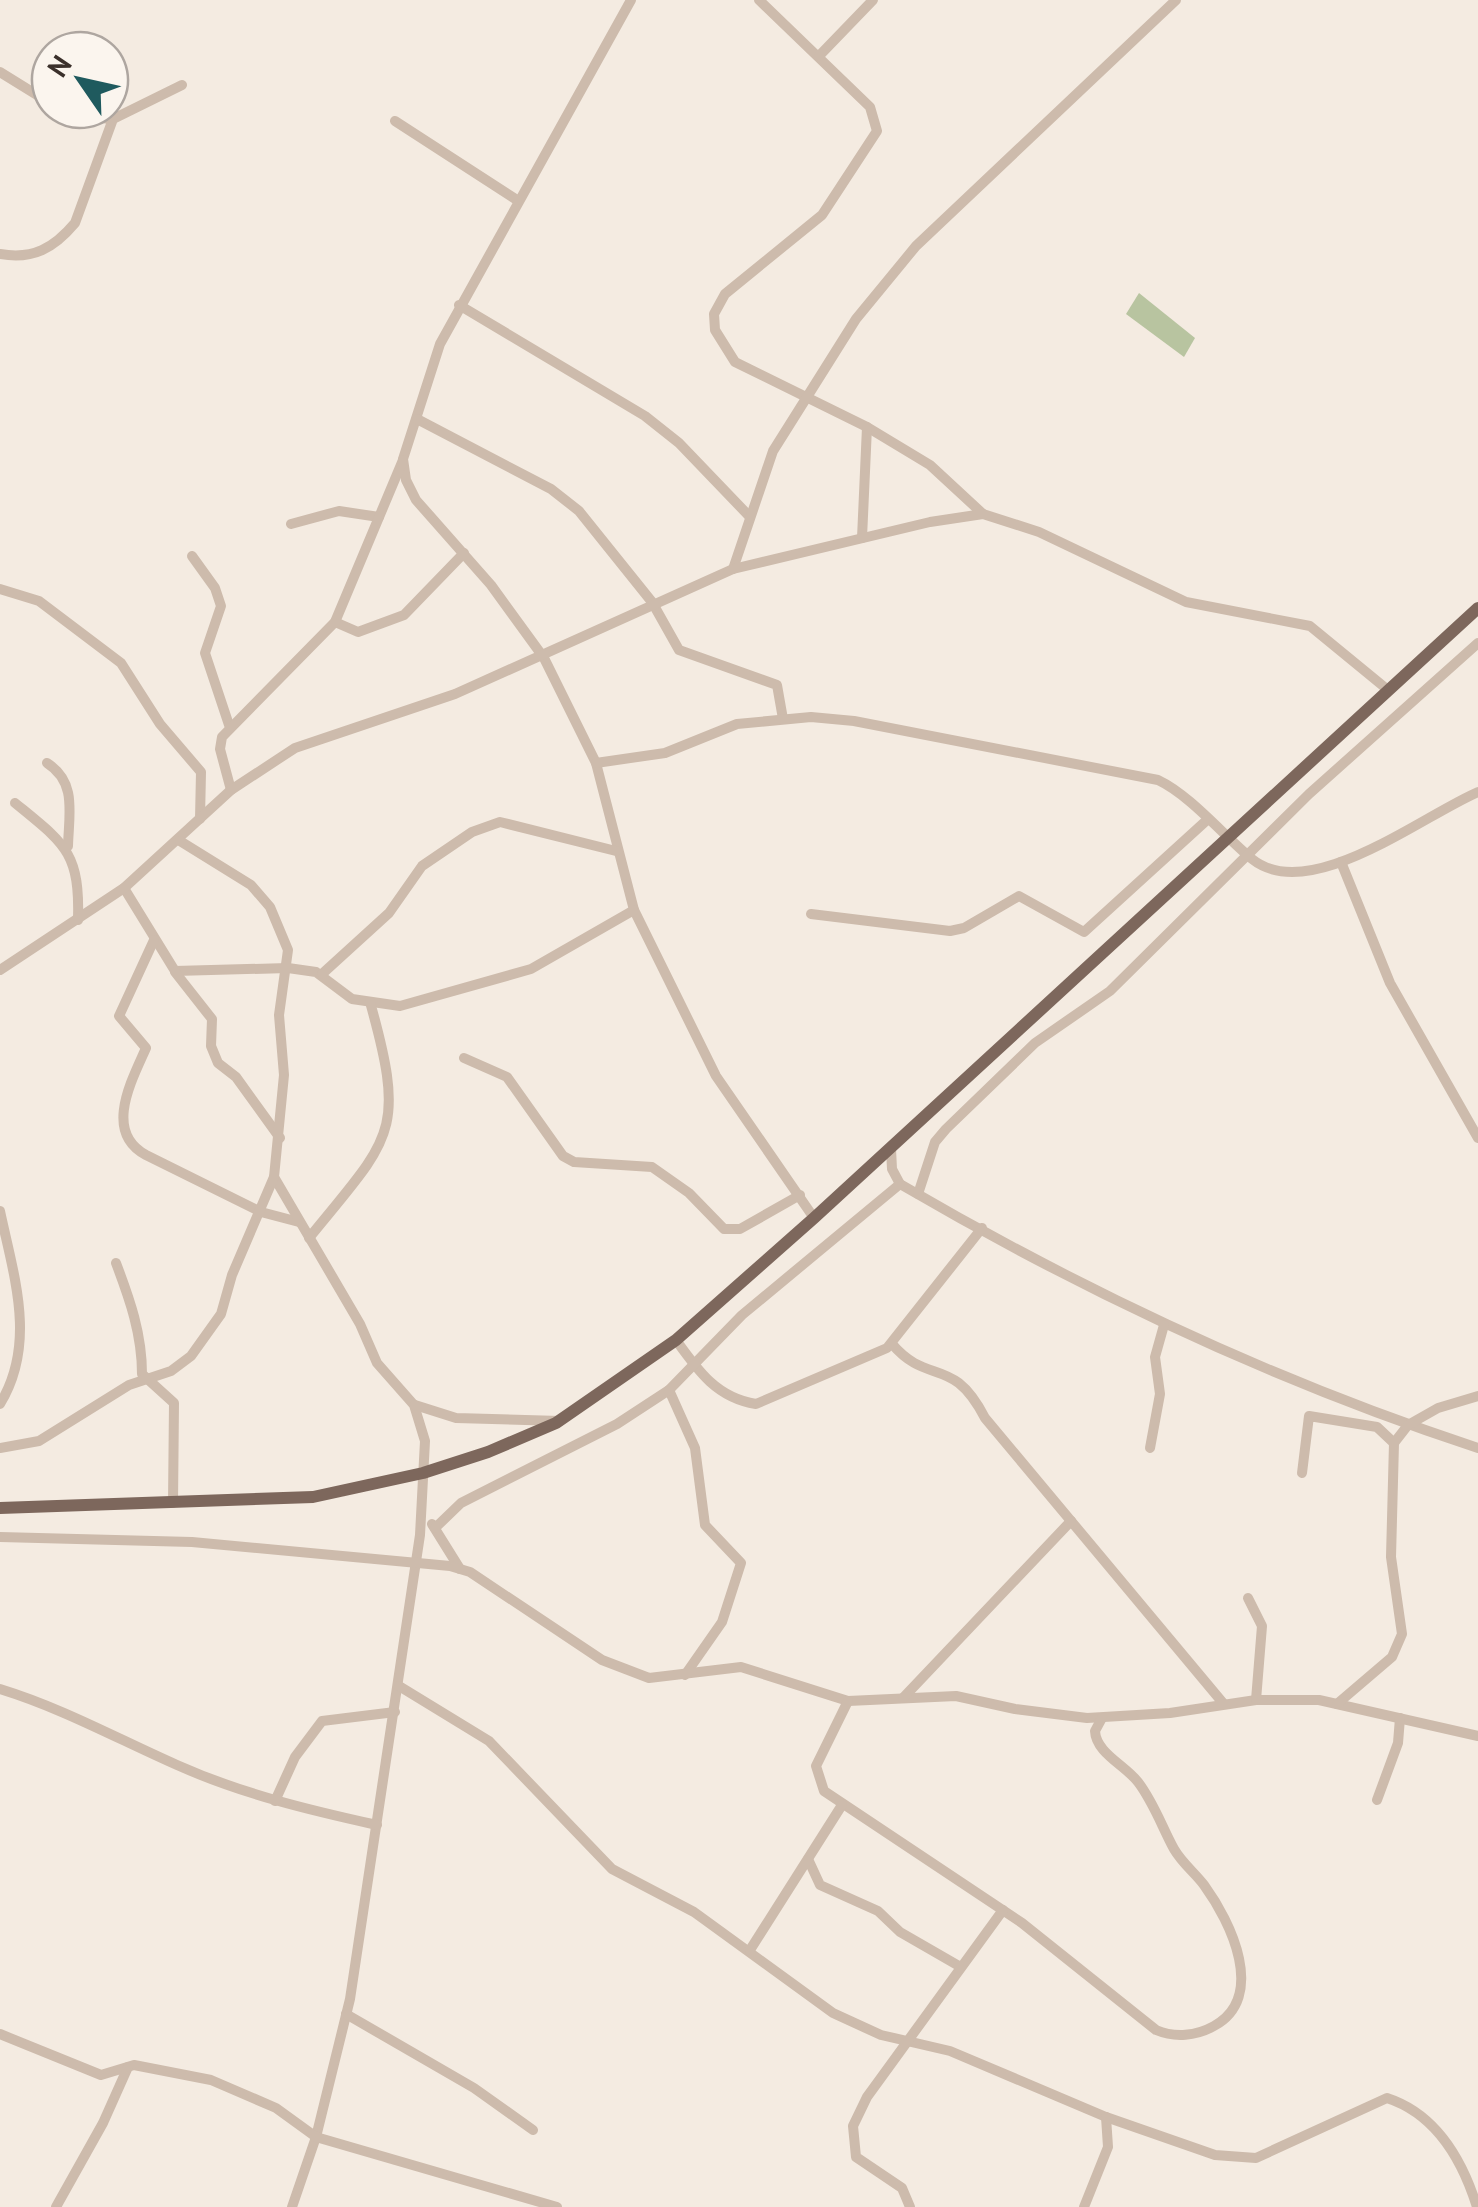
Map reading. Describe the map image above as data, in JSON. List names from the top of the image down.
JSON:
{
  "north": "top left"
}
